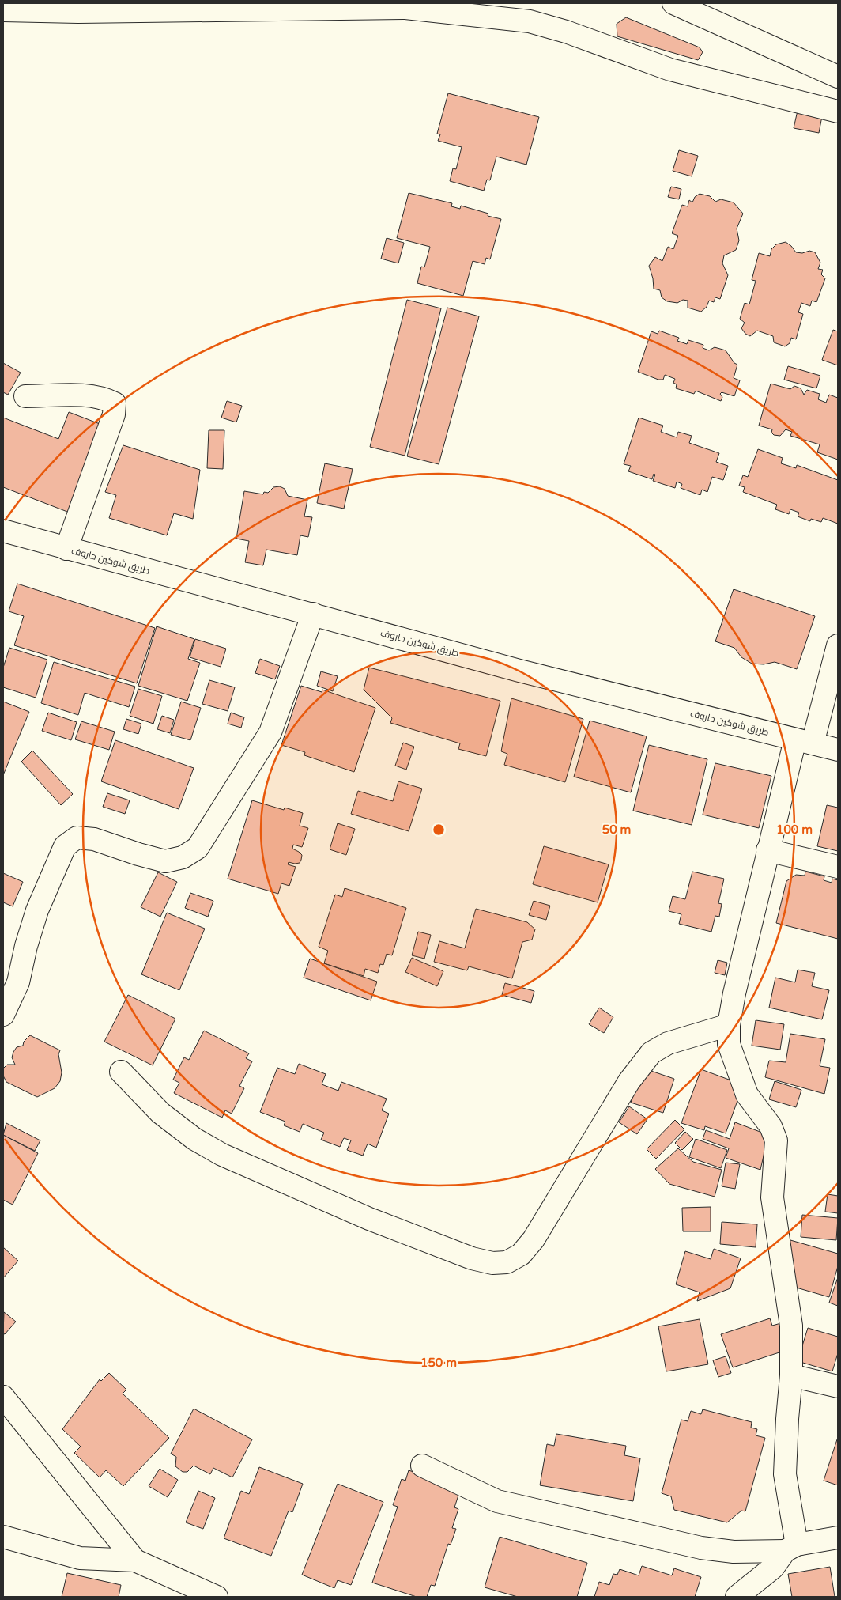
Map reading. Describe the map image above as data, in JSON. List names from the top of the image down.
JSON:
{
  "streets": {
    "street": ["طريق شوكين حاروف"]
  },
  "rings": ["50 m", "100 m", "150 m"]
}
